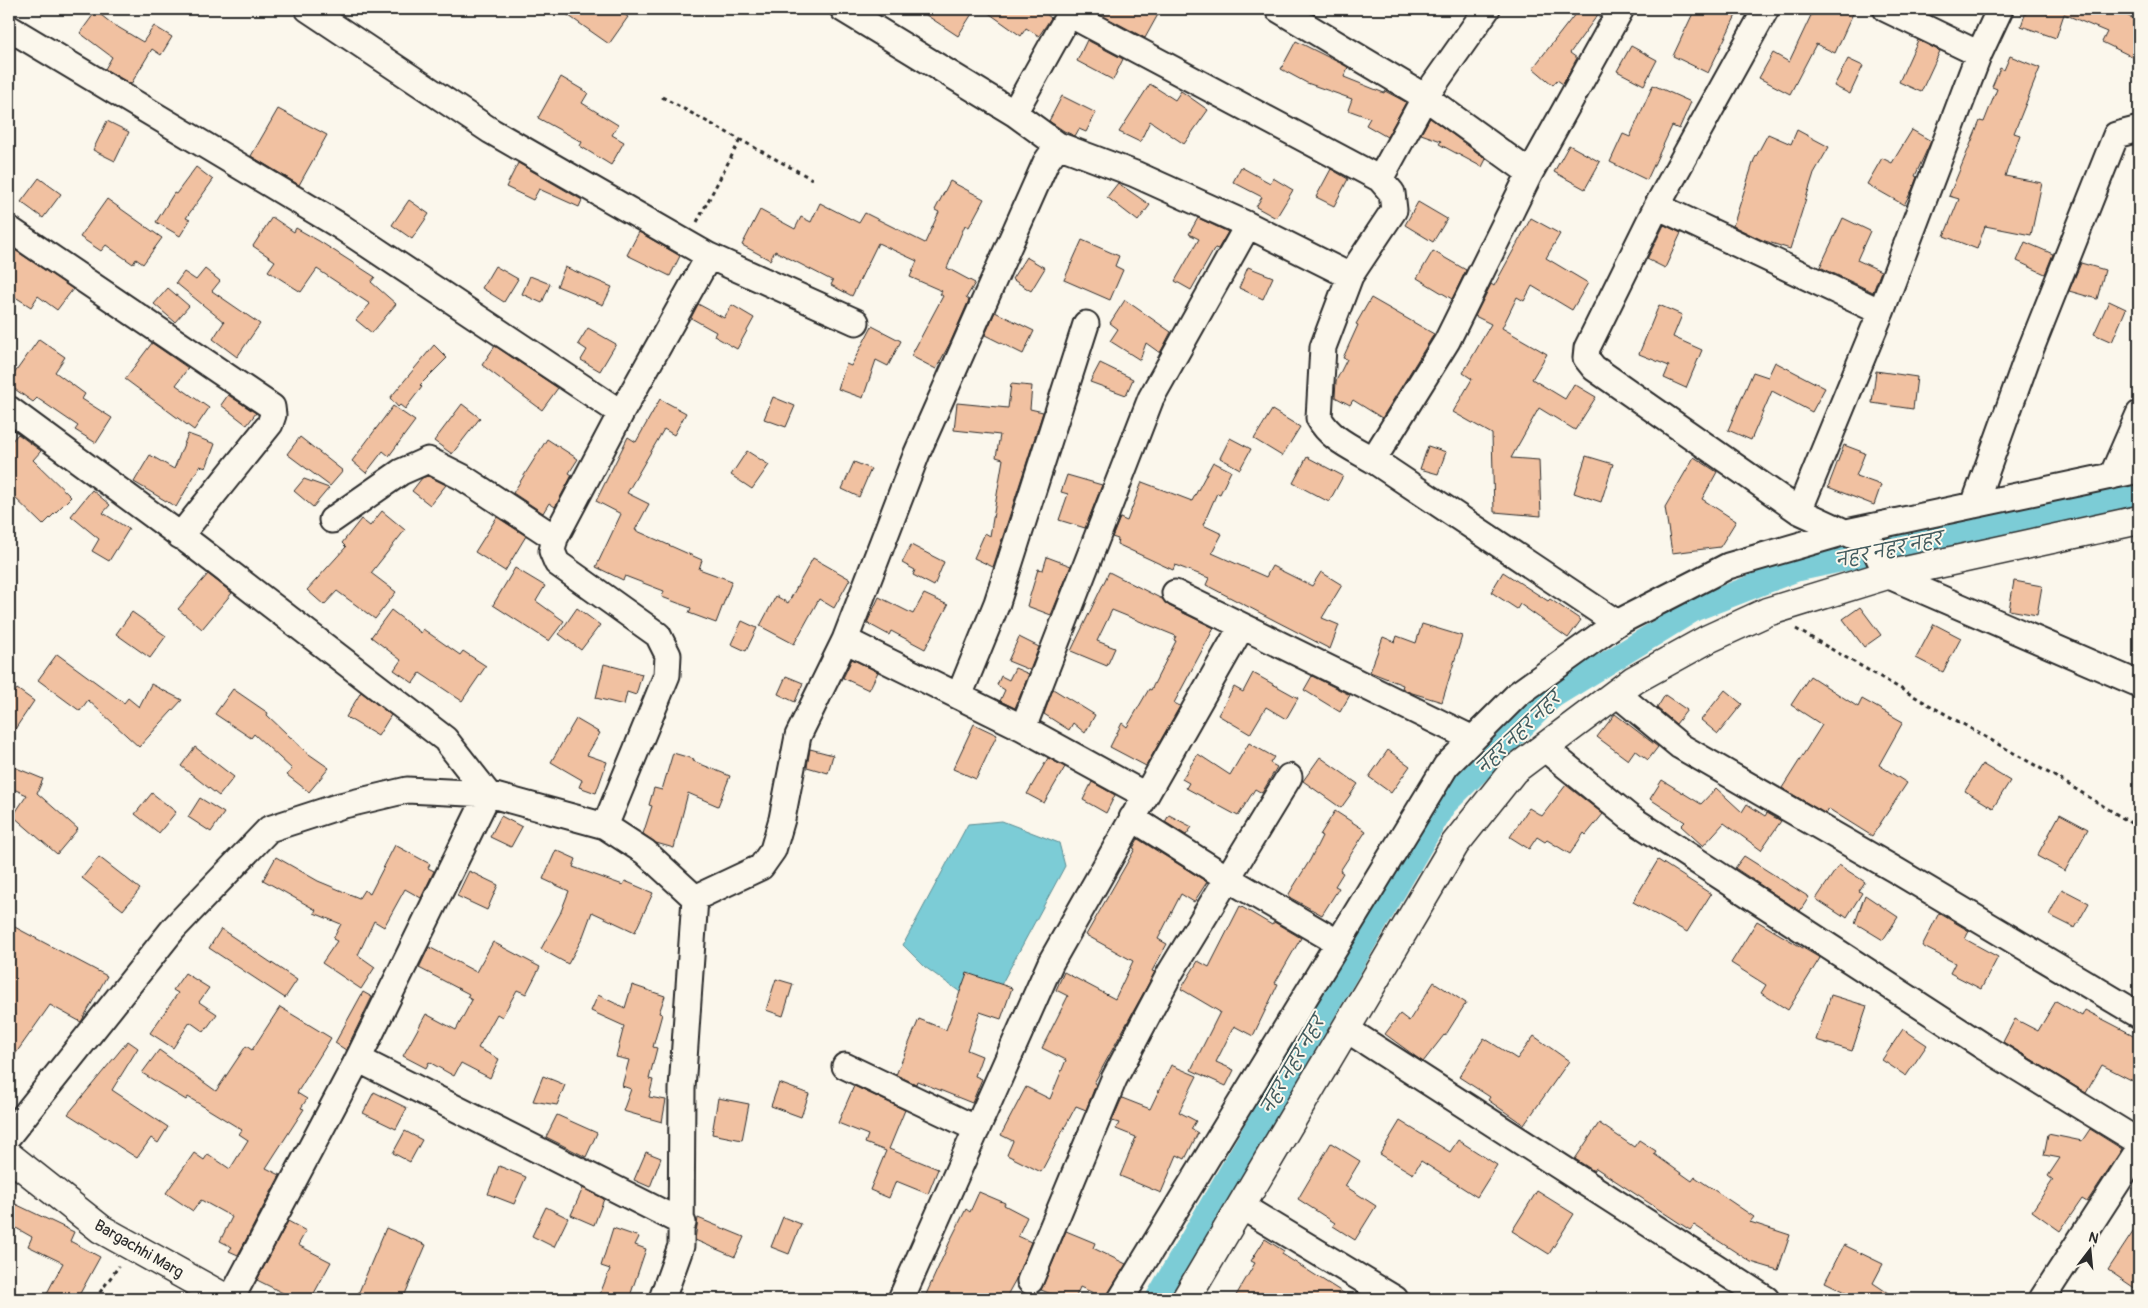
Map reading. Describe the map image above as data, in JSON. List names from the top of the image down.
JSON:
{
  "streets": {
    "main road": ["Bargachhi Marg"]
  },
  "water": ["नहर नहर नहर"],
  "north": "top"
}
